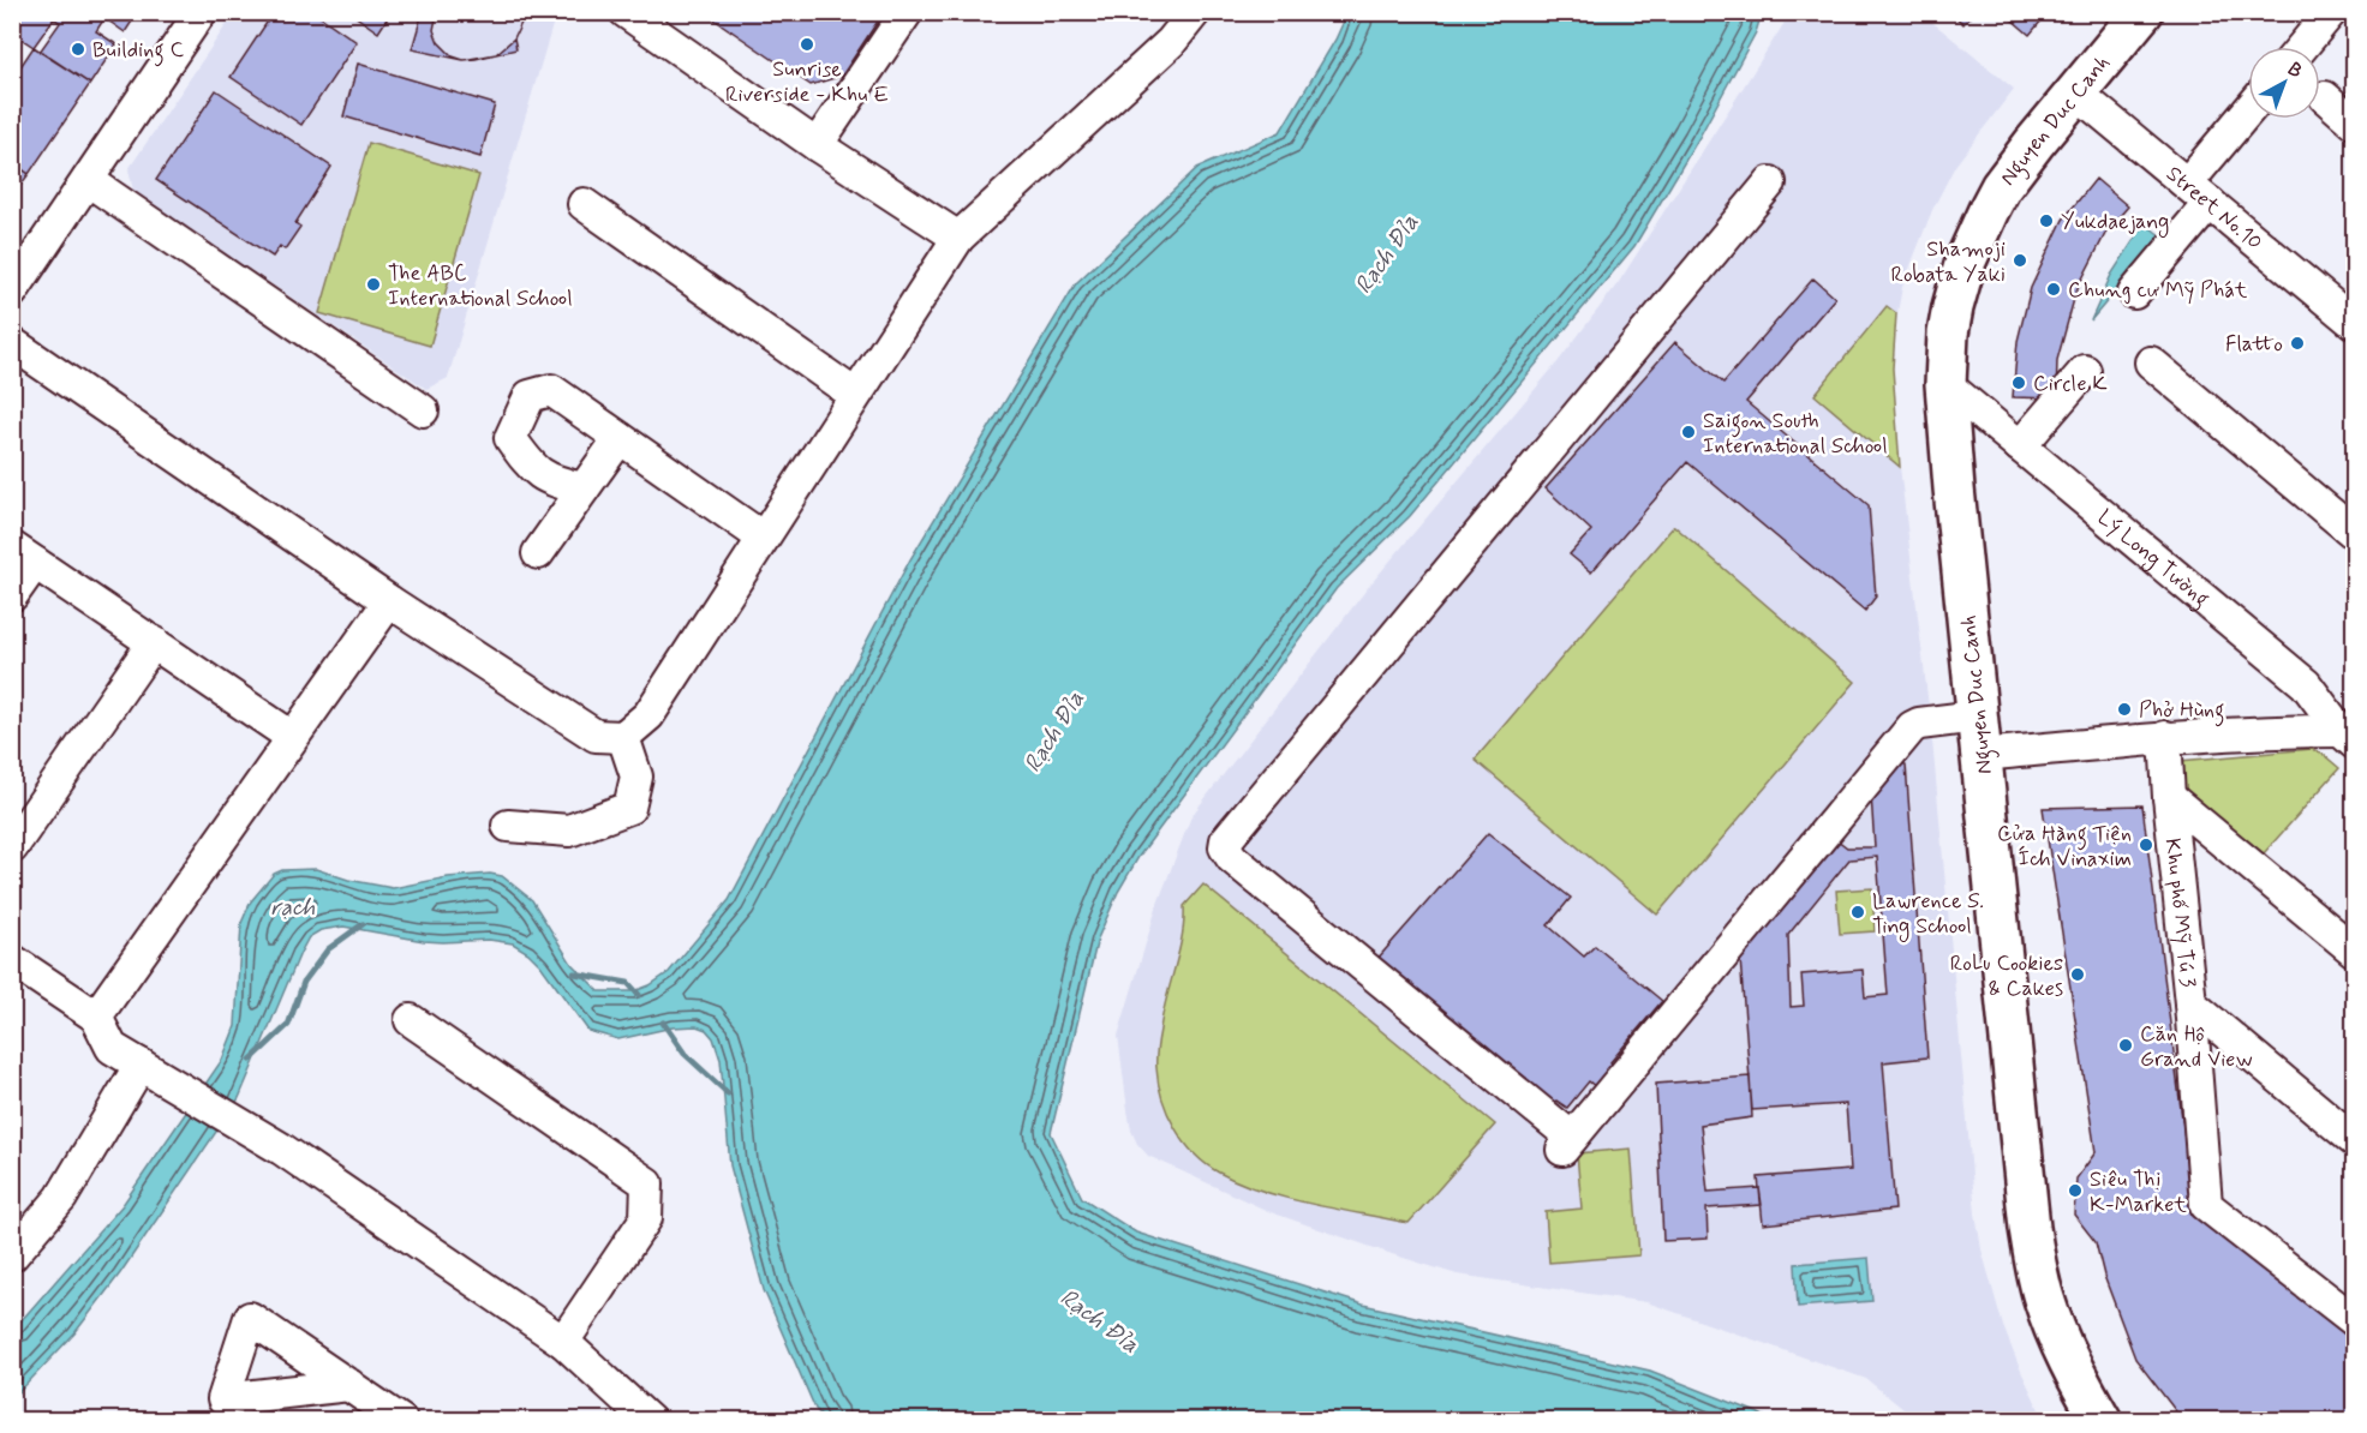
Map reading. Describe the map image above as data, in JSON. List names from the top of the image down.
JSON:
{
  "streets": {
    "main road": ["Nguyen Duc Canh"],
    "street": ["Street No.10", "Lý Long Tường", "Khu phố Mỹ Tú 3"]
  },
  "crossings": [
    ["Nguyen Duc Canh", "Street No.10"],
    ["Nguyen Duc Canh", "Lý Long Tường"]
  ],
  "water": ["Rạch Đỉa", "rạch"],
  "places": [
    "Sunrise Riverside - Khu E",
    "Building C",
    "Yukdaejang",
    "Shamoji Robata Yaki",
    "The ABC International School",
    "Chung cư Mỹ Phát",
    "Flatto",
    "Circle K",
    "Saigon South International School",
    "Phở Hùng",
    "Cửa Hàng Tiện Ích Vinaxim",
    "Lawrence S. Ting School",
    "RoLu Cookies & Cakes",
    "Căn Hộ Grand View",
    "Siêu Thị K-Market"
  ],
  "north": "top right"
}
